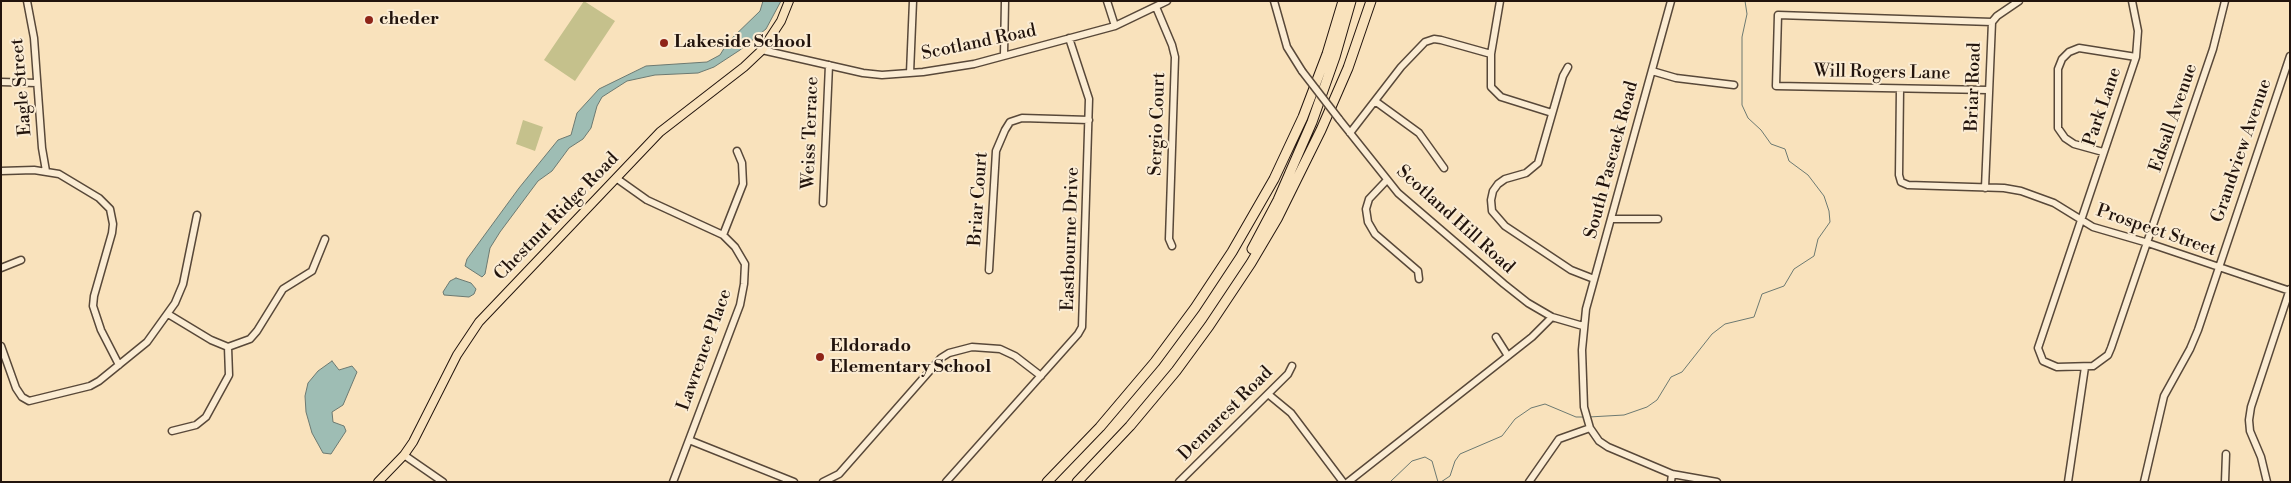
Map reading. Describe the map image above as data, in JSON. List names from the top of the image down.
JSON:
{
  "streets": {
    "main road": ["Chestnut Ridge Road"],
    "street": [
      "Scotland Road",
      "Will Rogers Lane",
      "Eagle Street",
      "Briar Road",
      "Park Lane",
      "Edsall Avenue",
      "Sergio Court",
      "Weiss Terrace",
      "Grandview Avenue",
      "South Pascack Road",
      "Briar Court",
      "Scotland Hill Road",
      "Prospect Street",
      "Eastbourne Drive",
      "Lawrence Place",
      "Demarest Road"
    ]
  },
  "crossings": [
    ["Scotland Road", "Sergio Court"],
    ["Scotland Road", "Weiss Terrace"],
    ["Scotland Road", "Chestnut Ridge Road"],
    ["Scotland Road", "Eastbourne Drive"],
    ["Will Rogers Lane", "Briar Road"],
    ["Will Rogers Lane", "Prospect Street"],
    ["Briar Road", "Prospect Street"],
    ["Park Lane", "Edsall Avenue"],
    ["Park Lane", "Prospect Street"],
    ["Edsall Avenue", "Prospect Street"],
    ["Grandview Avenue", "Prospect Street"],
    ["South Pascack Road", "Scotland Hill Road"],
    ["Briar Court", "Eastbourne Drive"],
    ["Chestnut Ridge Road", "Lawrence Place"]
  ],
  "places": ["cheder", "Lakeside School", "Eldorado Elementary School"]
}
